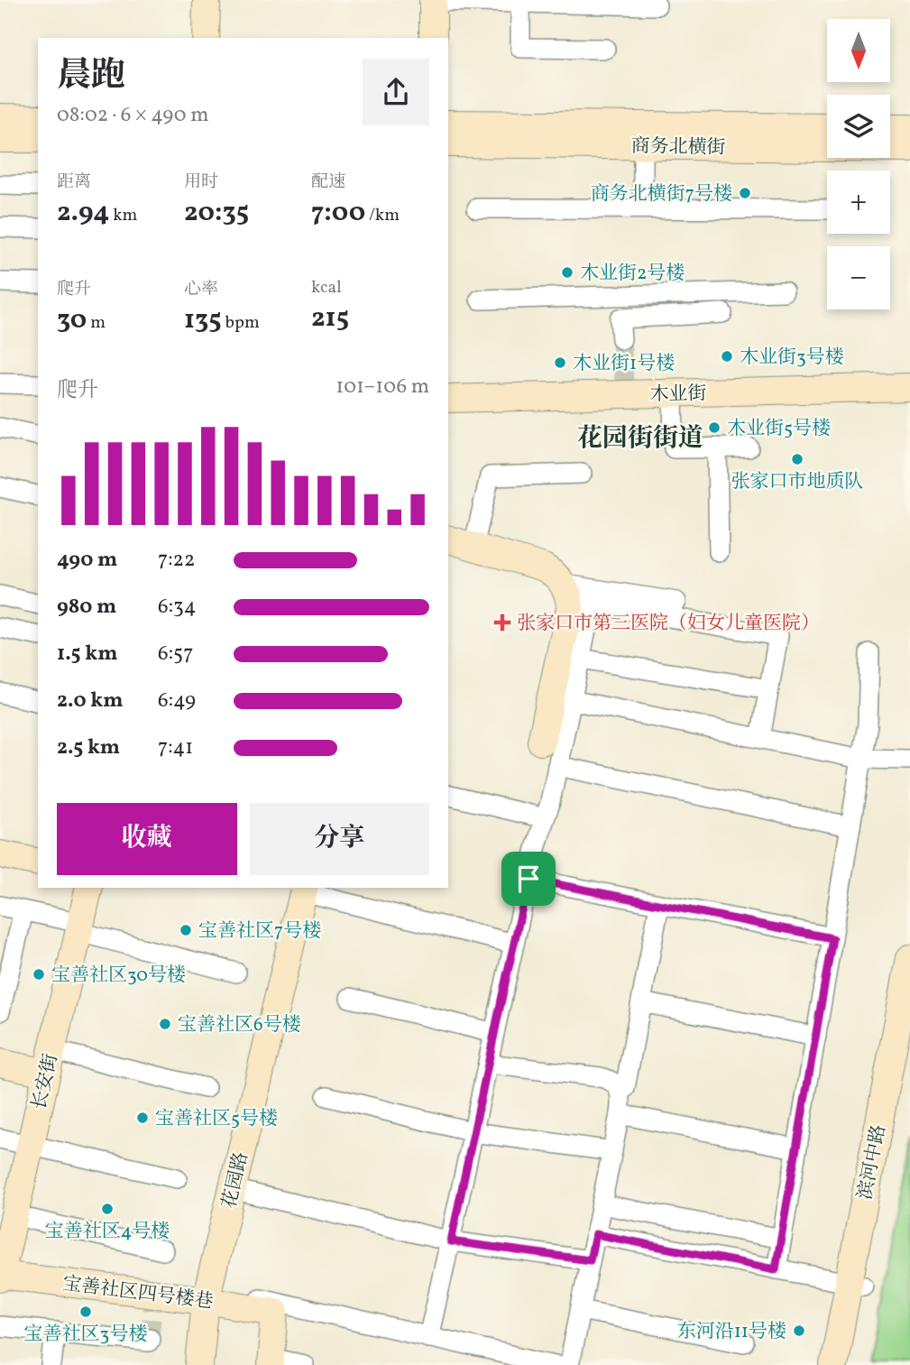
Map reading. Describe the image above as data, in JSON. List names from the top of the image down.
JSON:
{
  "streets": {
    "street": [
      "商务北横街",
      "木业街",
      "长安街",
      "滨河中路",
      "花园路",
      "宝善社区四号楼巷"
    ]
  },
  "crossings": [
    ["长安街", "宝善社区四号楼巷"],
    ["花园路", "宝善社区四号楼巷"]
  ],
  "districts": ["花园街街道"],
  "places": {
    "other": [
      "商务北横街7号楼",
      "木业街2号楼",
      "木业街3号楼",
      "木业街1号楼",
      "木业街5号楼",
      "张家口市地质队",
      "宝善社区7号楼",
      "宝善社区30号楼",
      "宝善社区6号楼",
      "宝善社区5号楼",
      "宝善社区4号楼",
      "宝善社区3号楼",
      "东河沿11号楼"
    ],
    "health": ["张家口市第三医院（妇女儿童医院）"]
  },
  "north": "bottom",
  "page": {
    "map_buttons": ["+", "−"],
    "heading": ["晨跑", "08:02 · 6 × 490 m"],
    "stats": [
      ["距离", "2.94 km"],
      ["用时", "20:35"],
      ["配速", "7:00 /km"],
      ["爬升", "30 m"],
      ["心率", "135 bpm"],
      ["kcal", "215"]
    ],
    "chart": ["爬升", "101–106 m"],
    "list": [
      {
        "name": "490 m",
        "note": "7:22"
      },
      {
        "name": "980 m",
        "note": "6:34"
      },
      {
        "name": "1.5 km",
        "note": "6:57"
      },
      {
        "name": "2.0 km",
        "note": "6:49"
      },
      {
        "name": "2.5 km",
        "note": "7:41"
      }
    ],
    "buttons": ["收藏", "分享"]
  }
}
